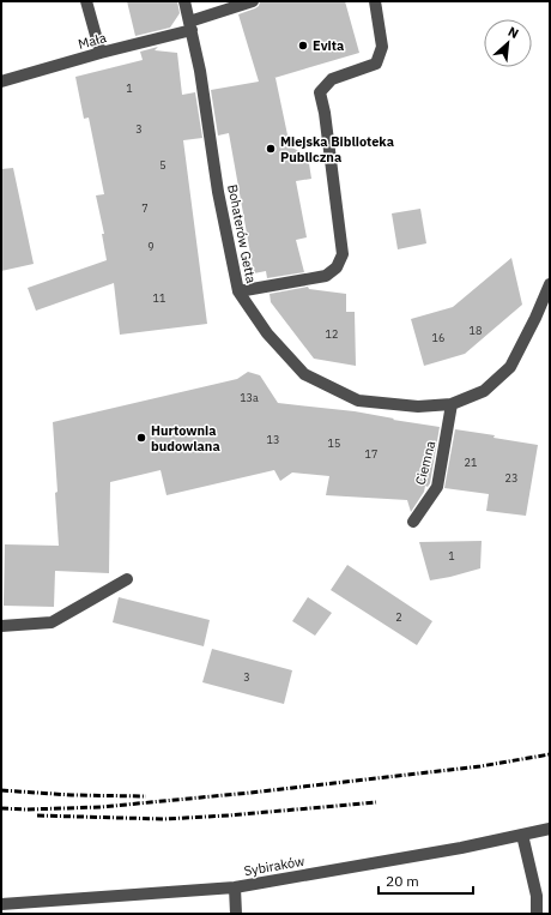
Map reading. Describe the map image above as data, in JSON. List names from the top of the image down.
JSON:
{
  "streets": {
    "street": [
      "Mała",
      "Bohaterów Getta",
      "Ciemna",
      "Sybiraków"
    ]
  },
  "crossings": [
    ["Mała", "Bohaterów Getta"],
    ["Bohaterów Getta", "Ciemna"]
  ],
  "places": ["Evita", "Miejska Biblioteka Publiczna", "Hurtownia budowlana"],
  "house_numbers": [
    "1",
    "3",
    "5",
    "7",
    "9",
    "11",
    "18",
    "12",
    "16",
    "13a",
    "13",
    "15",
    "17",
    "21",
    "23",
    "1",
    "2",
    "3"
  ],
  "scale_bar": "20 m",
  "north": "top right"
}
